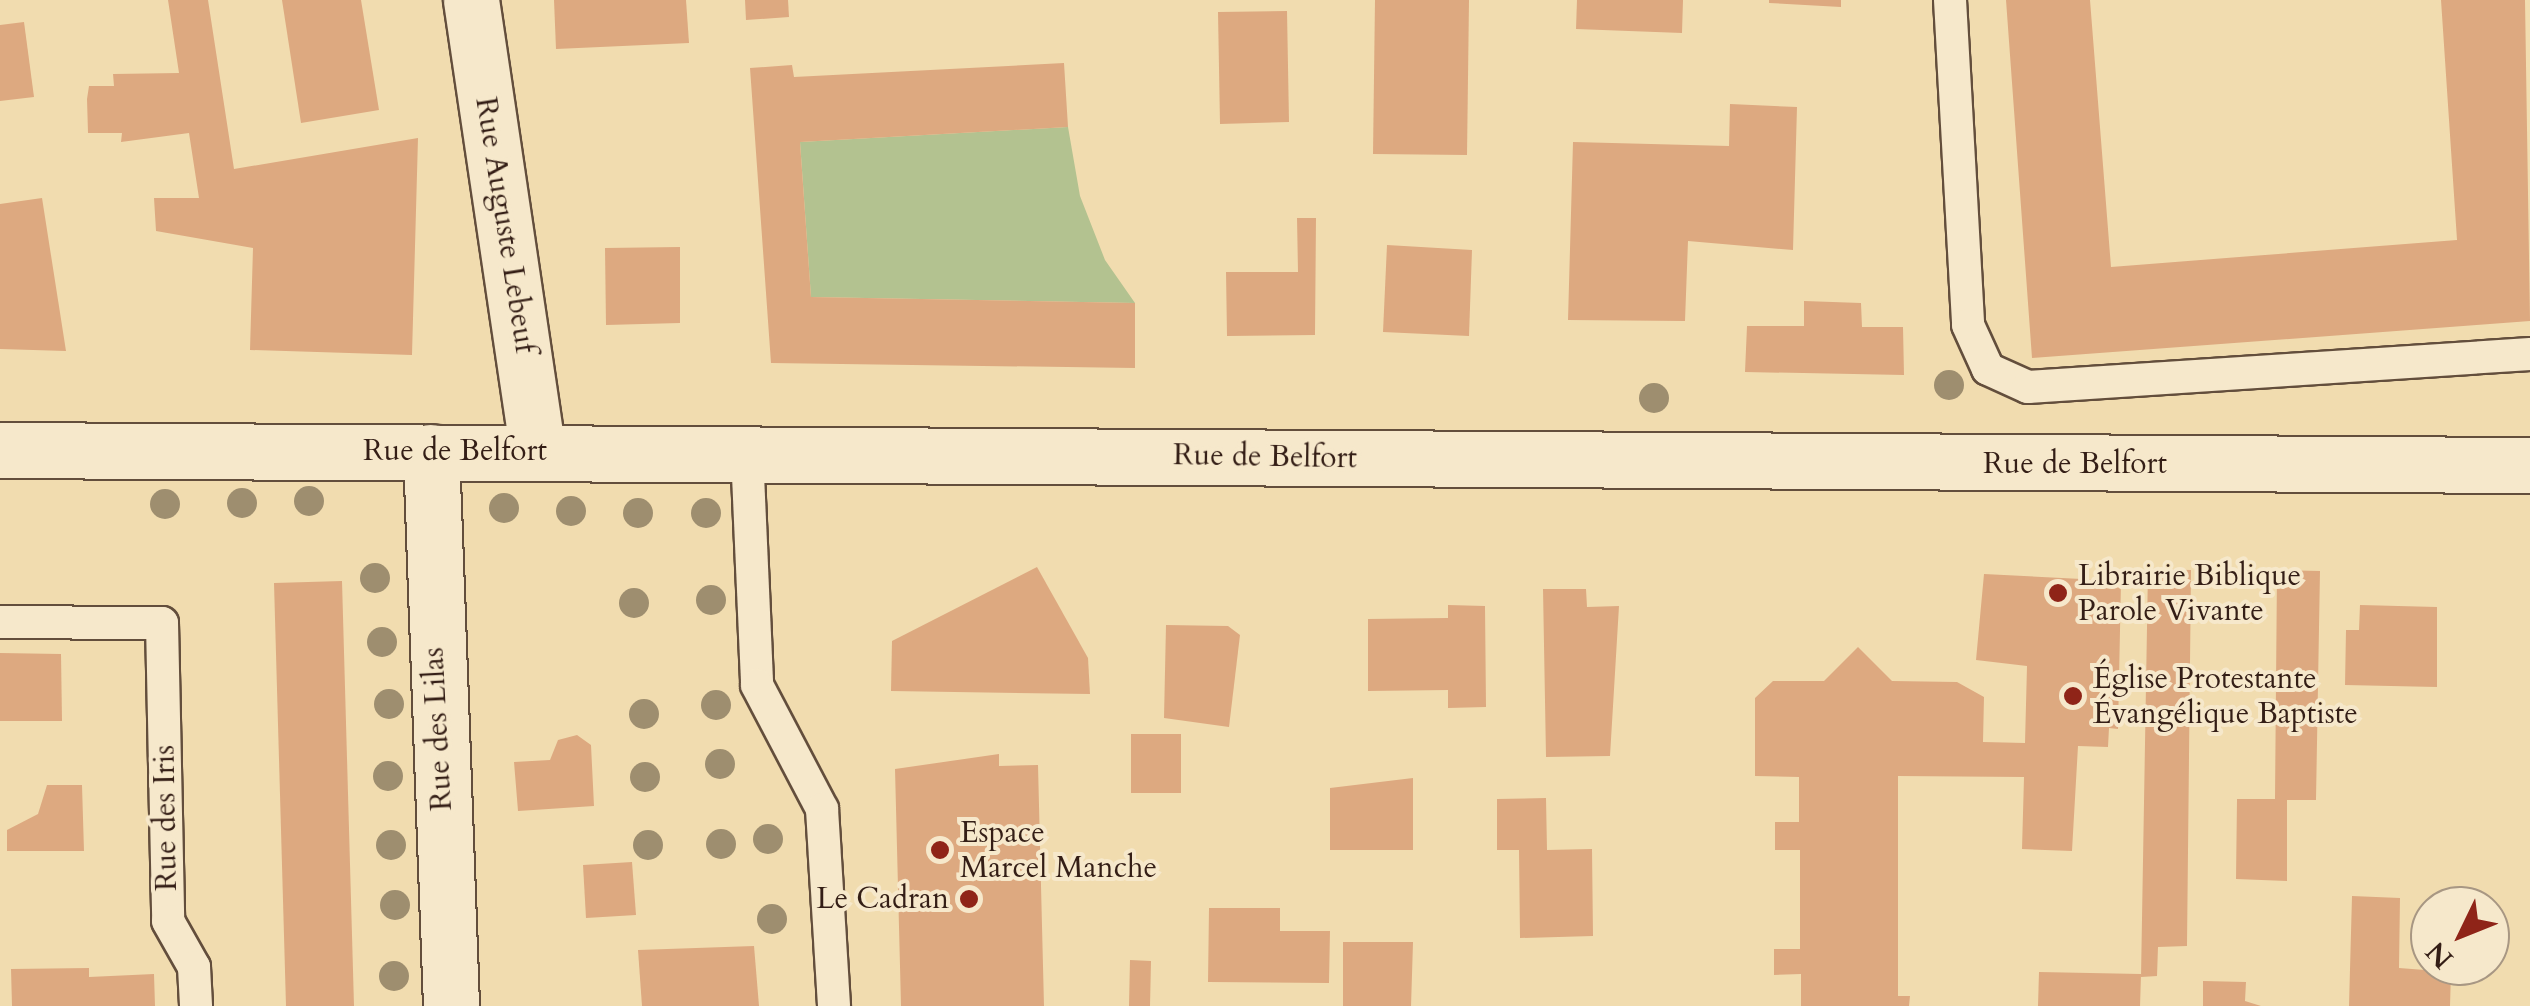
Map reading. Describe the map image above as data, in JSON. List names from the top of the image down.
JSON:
{
  "streets": {
    "main road": ["Rue Auguste Lebeuf", "Rue de Belfort", "Rue des Lilas"],
    "lane": ["Rue des Iris"]
  },
  "crossings": [
    ["Rue Auguste Lebeuf", "Rue de Belfort"],
    ["Rue de Belfort", "Rue des Lilas"]
  ],
  "places": [
    "Librairie Biblique Parole Vivante",
    "Église Protestante Évangélique Baptiste",
    "Espace Marcel Manche",
    "Le Cadran"
  ],
  "north": "bottom left"
}
